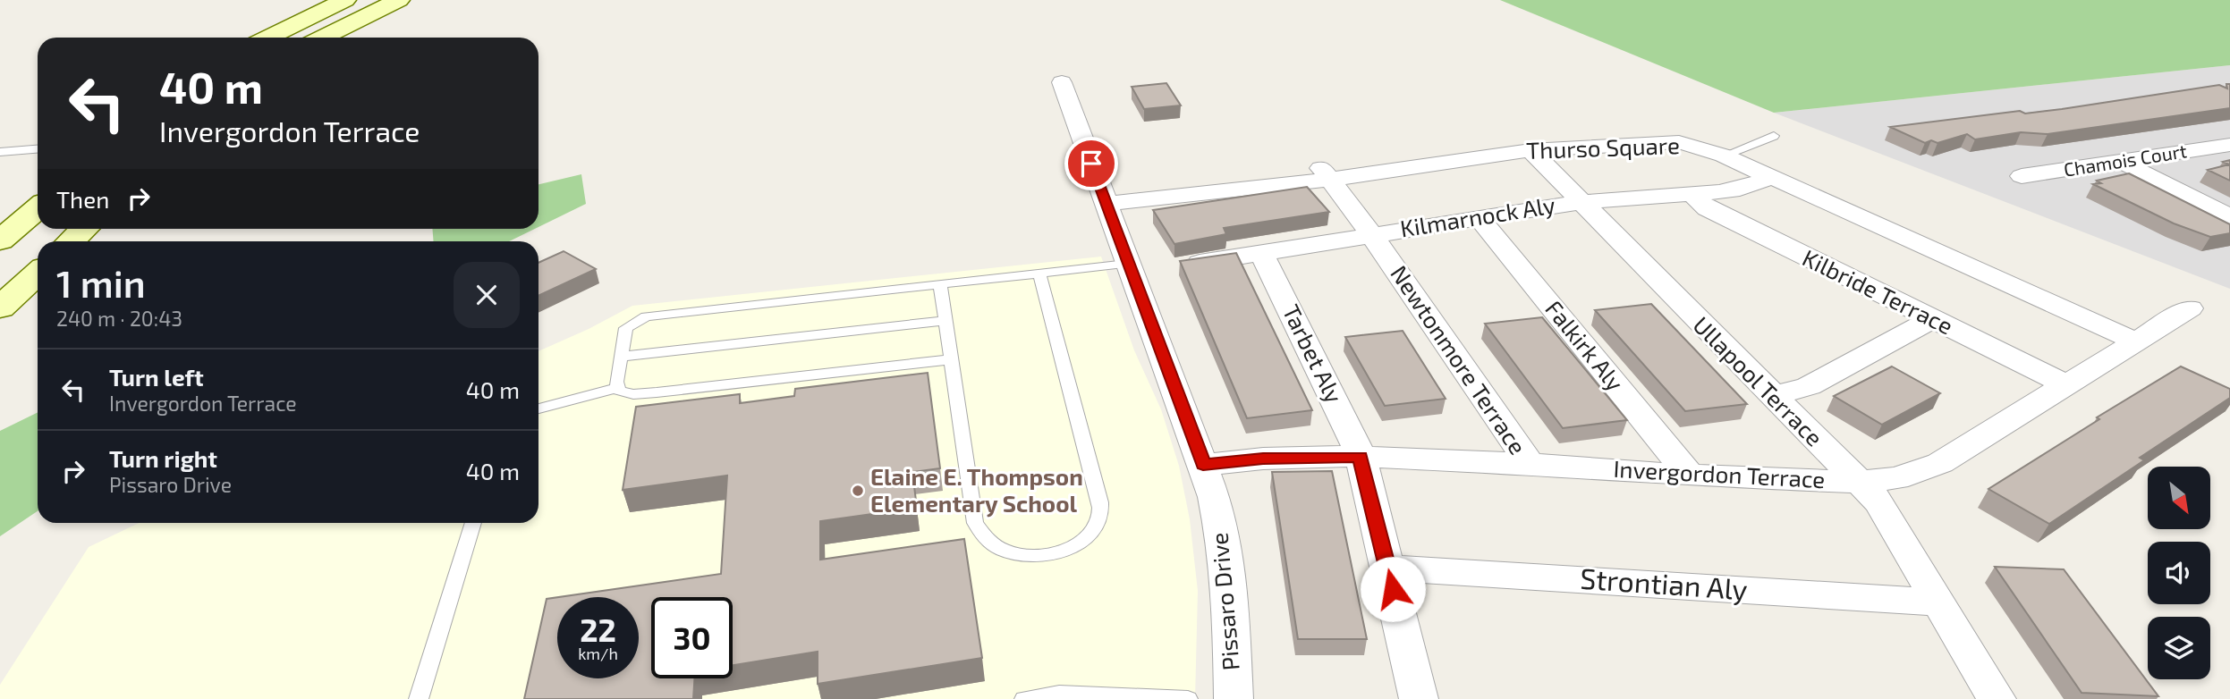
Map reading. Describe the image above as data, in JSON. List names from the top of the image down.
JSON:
{
  "streets": {
    "street": [
      "Thurso Square",
      "Chamois Court",
      "Kilmarnock Aly",
      "Kilbride Terrace",
      "Falkirk Aly",
      "Tarbet Aly",
      "Newtonmore Terrace",
      "Ullapool Terrace",
      "Invergordon Terrace",
      "Strontian Aly",
      "Pissaro Drive"
    ]
  },
  "crossings": [
    ["Thurso Square", "Kilmarnock Aly"],
    ["Thurso Square", "Newtonmore Terrace"],
    ["Thurso Square", "Ullapool Terrace"],
    ["Thurso Square", "Invergordon Terrace"],
    ["Thurso Square", "Pissaro Drive"],
    ["Kilmarnock Aly", "Kilbride Terrace"],
    ["Kilmarnock Aly", "Falkirk Aly"],
    ["Kilmarnock Aly", "Tarbet Aly"],
    ["Kilmarnock Aly", "Newtonmore Terrace"],
    ["Kilmarnock Aly", "Ullapool Terrace"],
    ["Kilbride Terrace", "Invergordon Terrace"],
    ["Falkirk Aly", "Invergordon Terrace"],
    ["Tarbet Aly", "Invergordon Terrace"],
    ["Tarbet Aly", "Strontian Aly"],
    ["Newtonmore Terrace", "Invergordon Terrace"],
    ["Ullapool Terrace", "Invergordon Terrace"],
    ["Ullapool Terrace", "Strontian Aly"],
    ["Invergordon Terrace", "Pissaro Drive"]
  ],
  "places": ["Elaine E. Thompson Elementary School"],
  "north": "bottom right",
  "page": {
    "turn": ["40 m", "Invergordon Terrace"],
    "then": "Then",
    "heading": ["1 min", "240 m · 20:43"],
    "list": [
      {
        "name": "Turn left",
        "note": "Invergordon Terrace",
        "value": "40 m"
      },
      {
        "name": "Turn right",
        "note": "Pissaro Drive",
        "value": "40 m"
      }
    ],
    "speed": "22 km/h",
    "limit": "30"
  }
}
